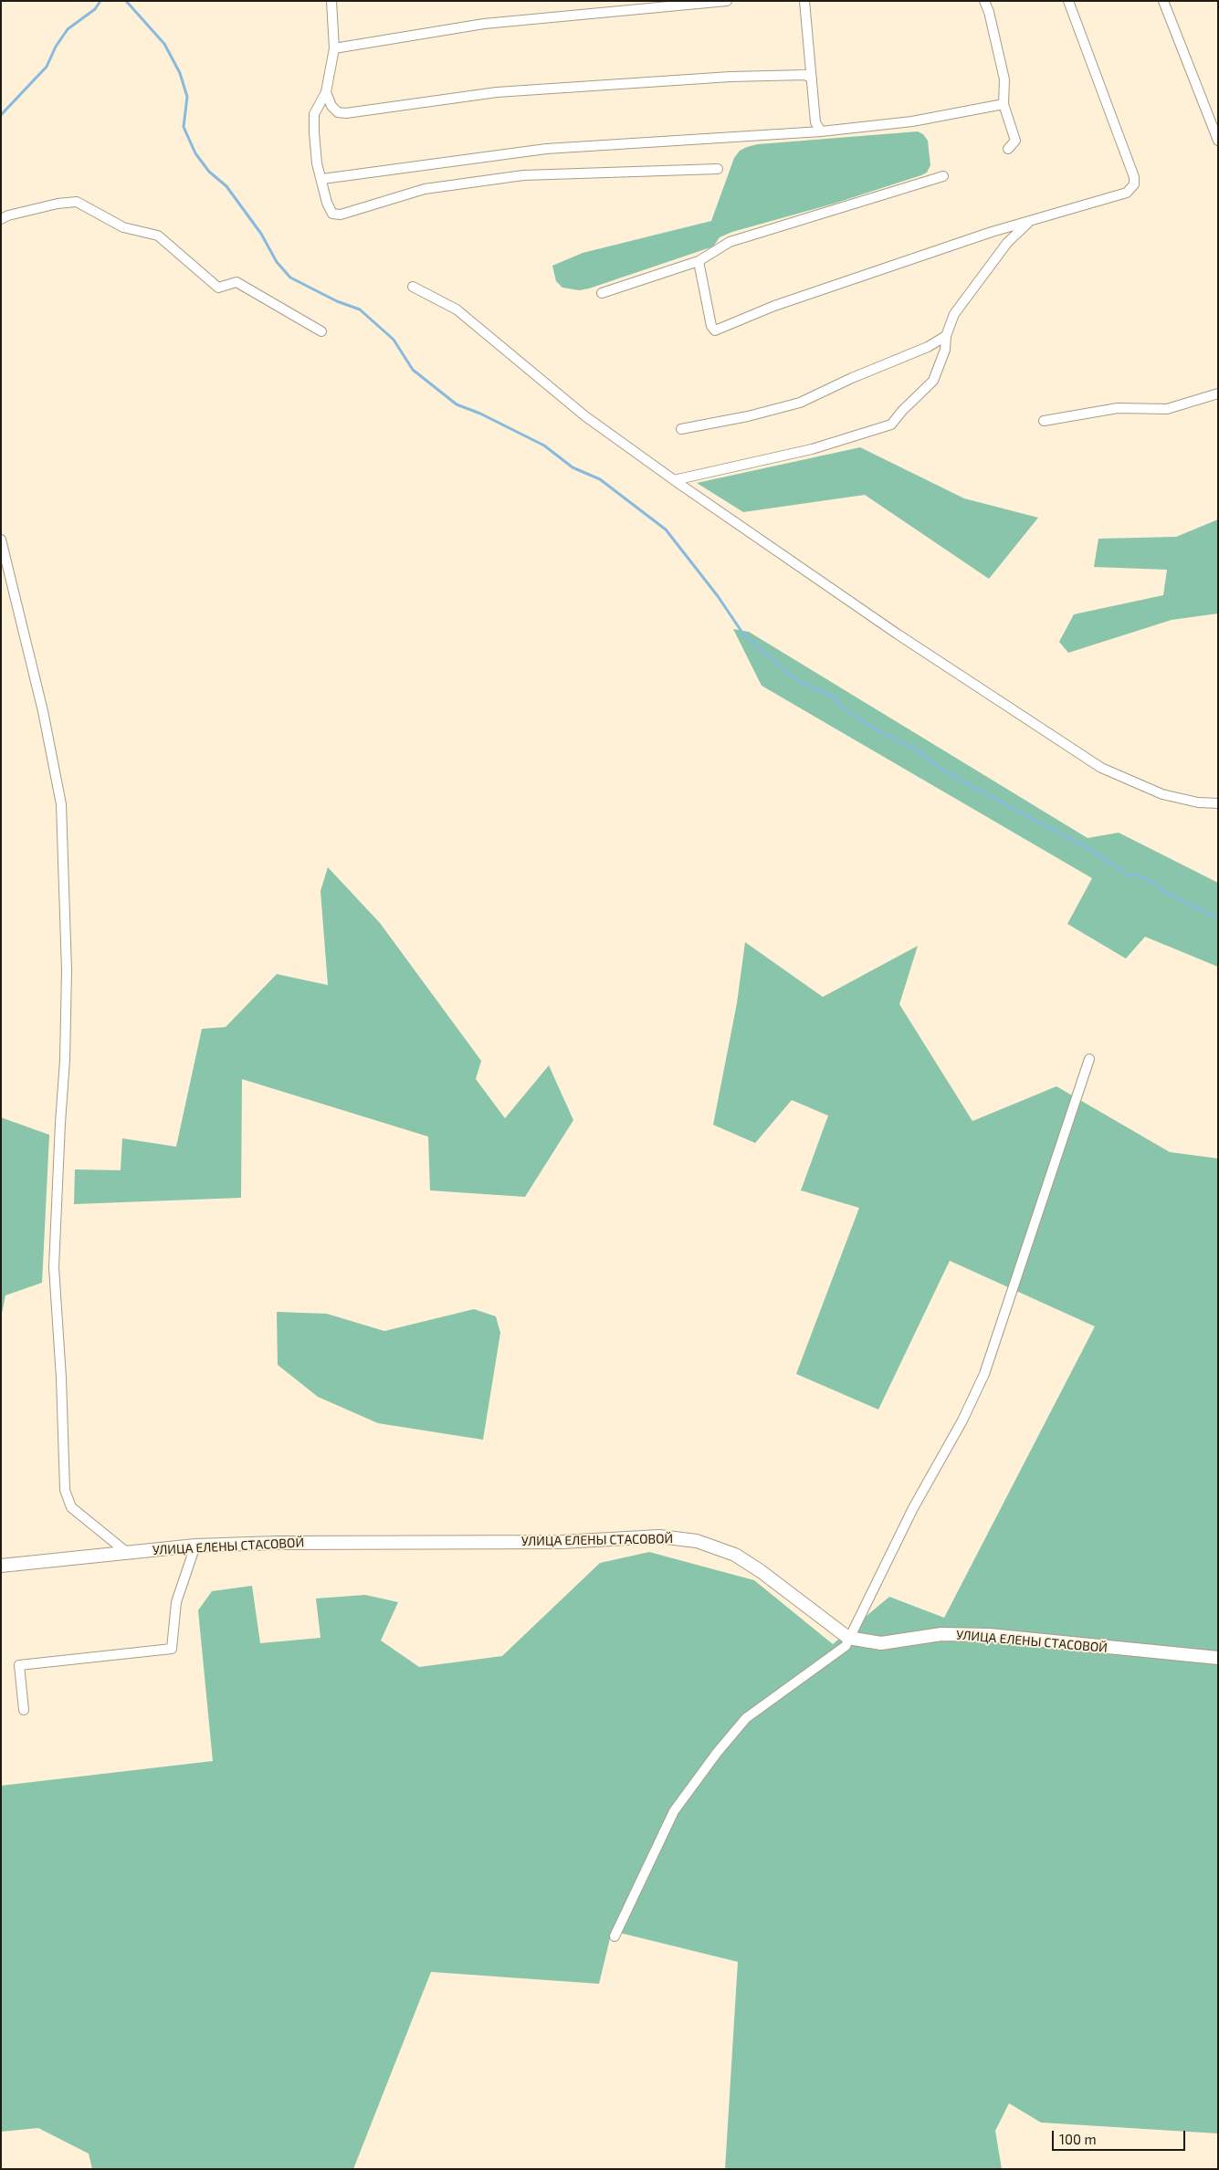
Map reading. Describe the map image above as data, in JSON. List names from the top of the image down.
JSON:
{
  "streets": {
    "main road": ["УЛИЦА ЕЛЕНЫ СТАСОВОЙ"]
  },
  "scale_bar": "100 m"
}
